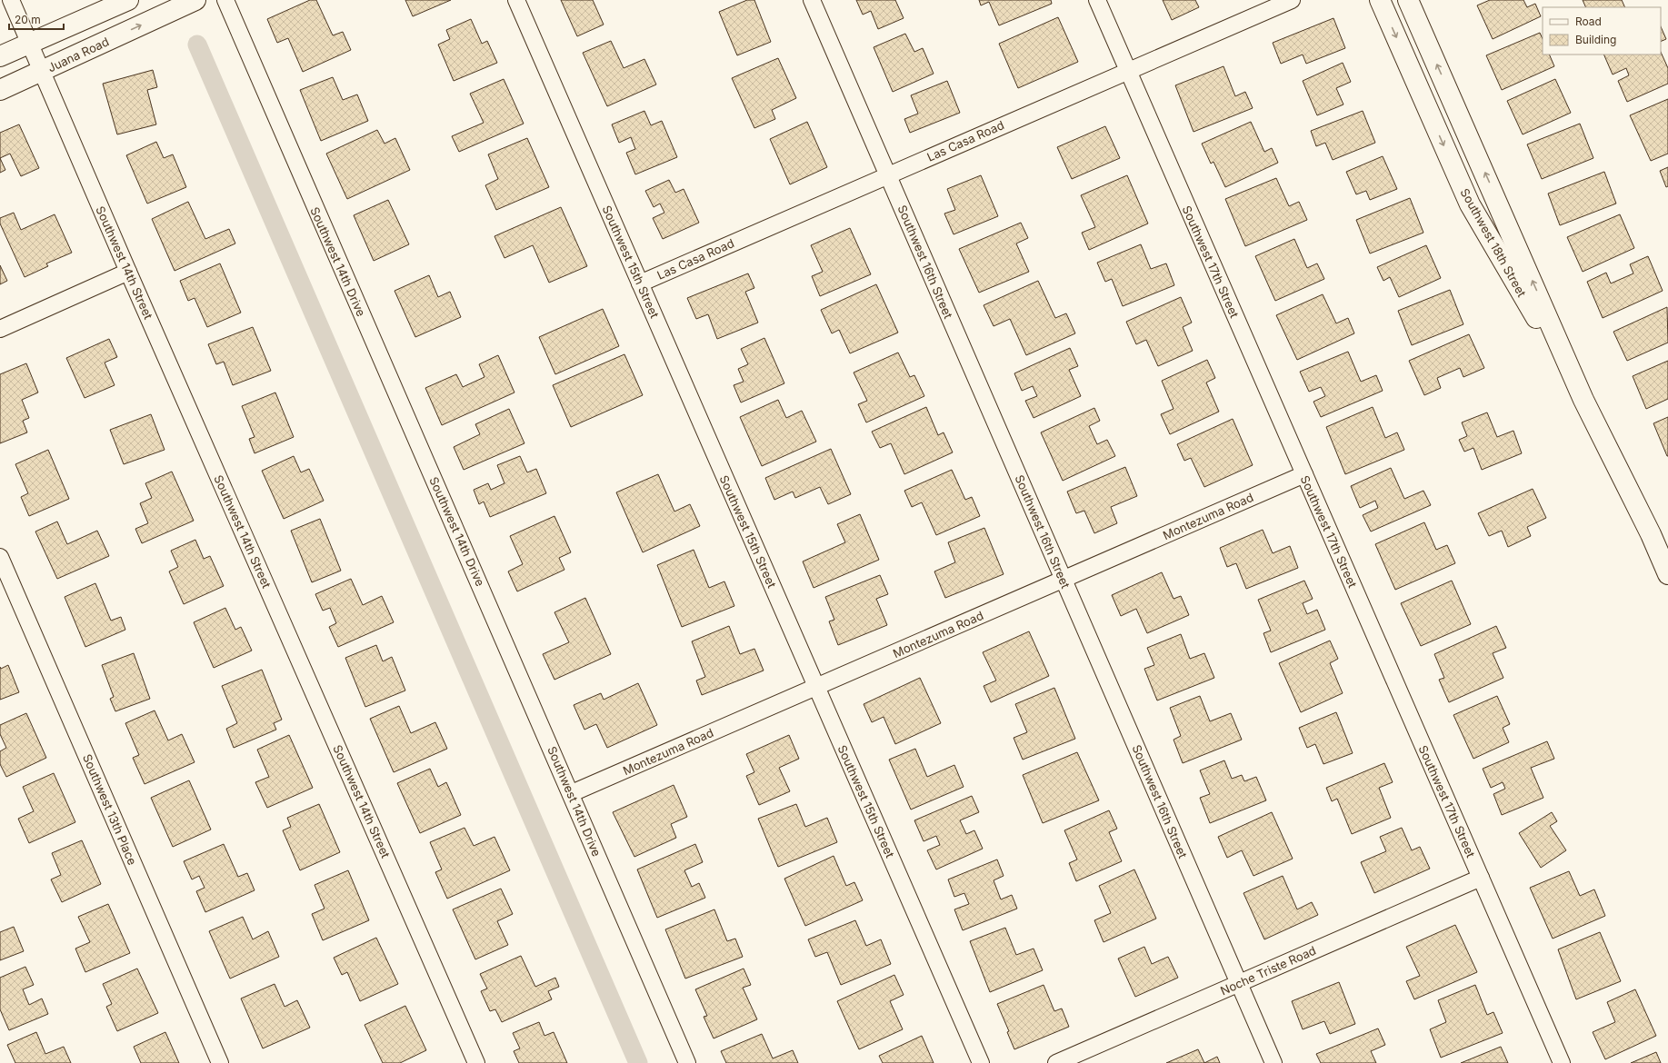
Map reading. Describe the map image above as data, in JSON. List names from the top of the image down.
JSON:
{
  "streets": {
    "main road": ["Juana Road", "Southwest 18th Street"],
    "street": [
      "Las Casa Road",
      "Southwest 14th Drive",
      "Southwest 15th Street",
      "Southwest 16th Street",
      "Southwest 17th Street",
      "Southwest 14th Street",
      "Montezuma Road",
      "Southwest 13th Place",
      "Noche Triste Road"
    ]
  },
  "crossings": [
    ["Juana Road", "Southwest 14th Street"],
    ["Las Casa Road", "Southwest 15th Street"],
    ["Las Casa Road", "Southwest 16th Street"],
    ["Las Casa Road", "Southwest 17th Street"],
    ["Southwest 14th Drive", "Montezuma Road"],
    ["Southwest 15th Street", "Montezuma Road"],
    ["Southwest 16th Street", "Montezuma Road"],
    ["Southwest 16th Street", "Noche Triste Road"],
    ["Southwest 17th Street", "Montezuma Road"],
    ["Southwest 17th Street", "Noche Triste Road"]
  ],
  "legend": ["Road", "Building"],
  "scale_bar": "20 m"
}
